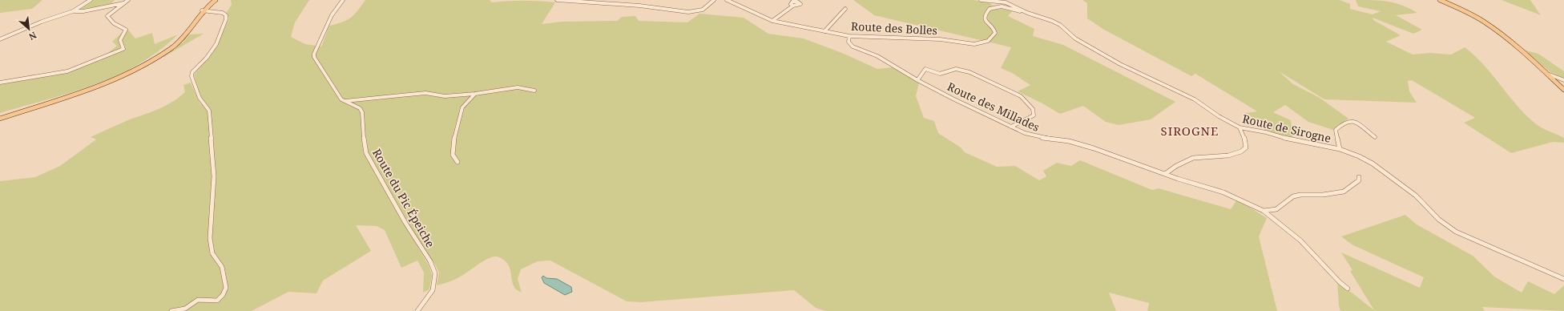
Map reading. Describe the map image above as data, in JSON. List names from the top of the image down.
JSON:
{
  "streets": {
    "street": [
      "Route des Bolles",
      "Route des Millades",
      "Route de Sirogne",
      "Route du Pic Épeiche"
    ]
  },
  "crossings": [
    ["Route des Bolles", "Route des Millades"],
    ["Route des Bolles", "Route de Sirogne"]
  ],
  "districts": ["SIROGNE"],
  "north": "bottom right"
}
